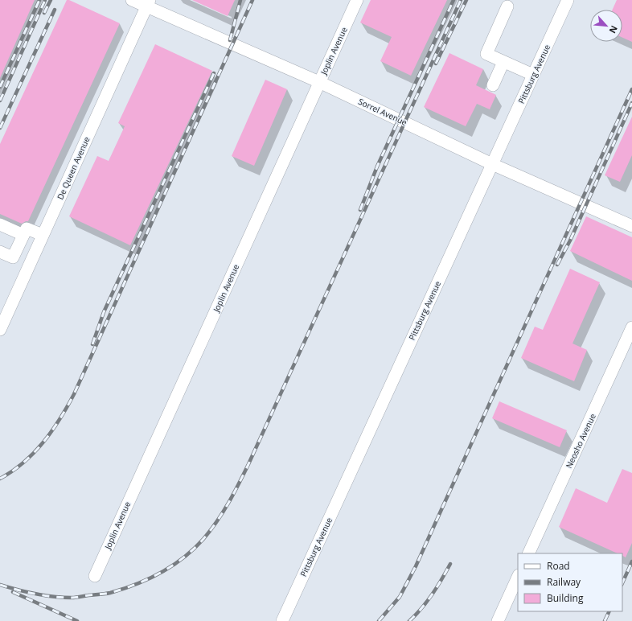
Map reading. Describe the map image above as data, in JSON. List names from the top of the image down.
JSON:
{
  "streets": {
    "street": [
      "Joplin Avenue",
      "Pittsburg Avenue",
      "Sorrel Avenue",
      "De Queen Avenue",
      "Neosho Avenue"
    ]
  },
  "crossings": [
    ["Joplin Avenue", "Sorrel Avenue"],
    ["Pittsburg Avenue", "Sorrel Avenue"],
    ["Sorrel Avenue", "De Queen Avenue"]
  ],
  "legend": ["Road", "Railway", "Building"],
  "north": "bottom right"
}
